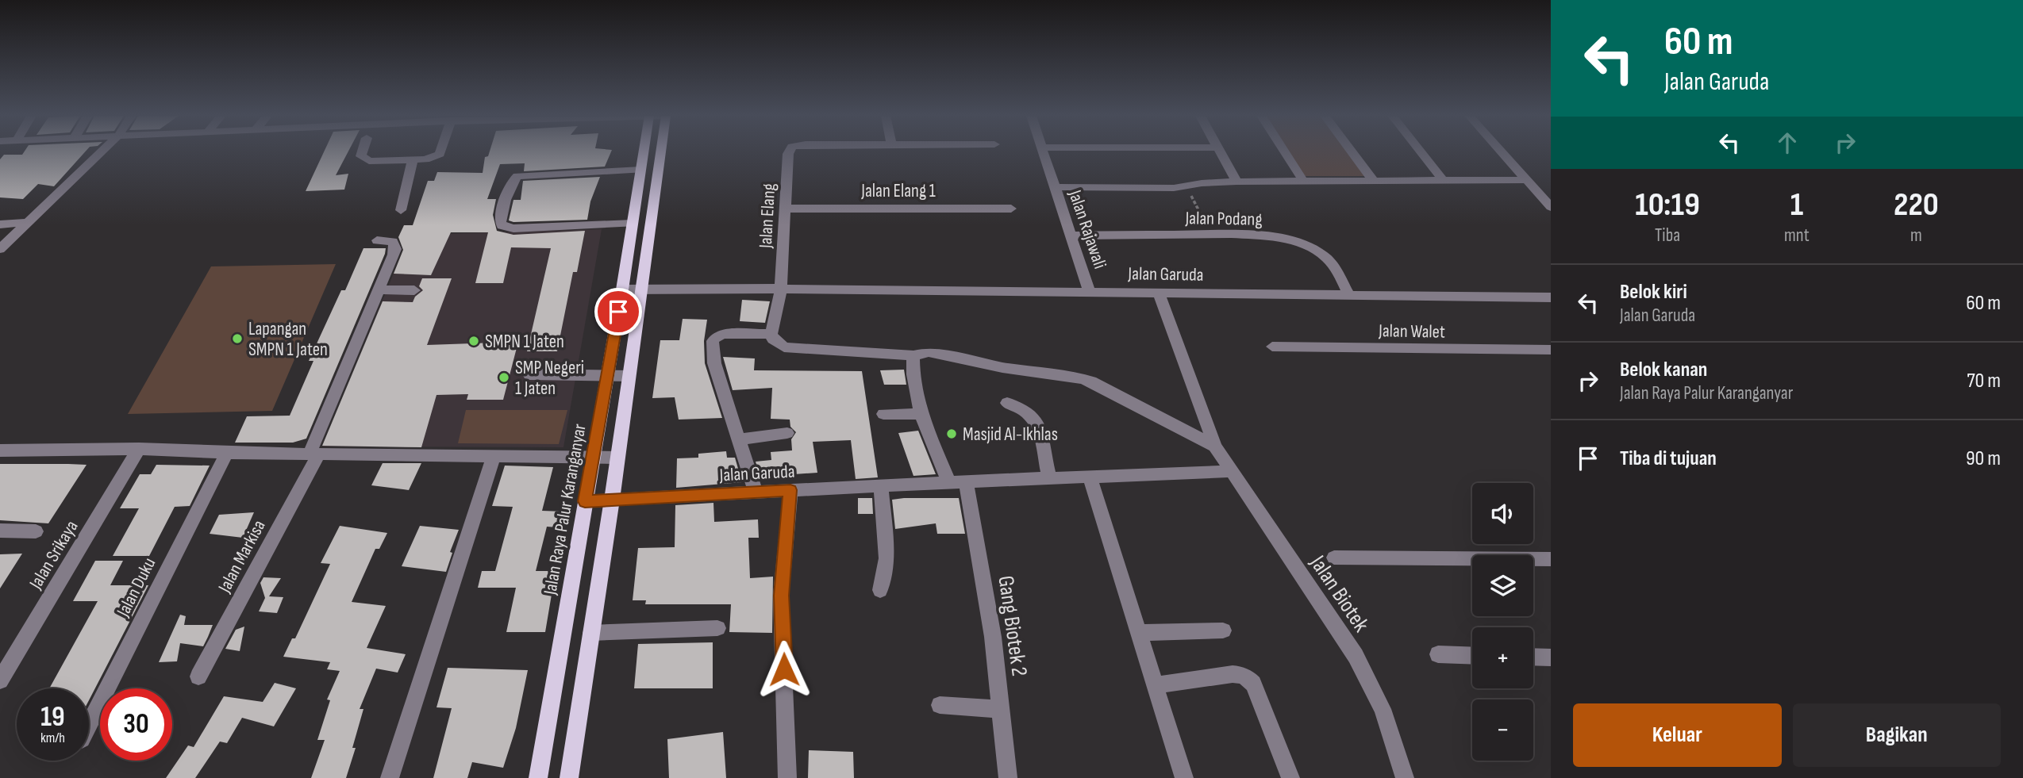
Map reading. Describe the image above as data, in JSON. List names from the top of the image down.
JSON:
{
  "streets": {
    "main road": ["Jalan Raya Palur Karanganyar"],
    "street": [
      "Jalan Elang 1",
      "Jalan Elang",
      "Jalan Podang",
      "Jalan Rajawali",
      "Jalan Garuda",
      "Jalan Walet",
      "Jalan Srikaya",
      "Jalan Markisa",
      "Jalan Duku",
      "Jalan Biotek",
      "Gang Biotek 2"
    ]
  },
  "crossings": [
    ["Jalan Elang 1", "Jalan Elang"],
    ["Jalan Elang", "Jalan Garuda"],
    ["Jalan Podang", "Jalan Rajawali"],
    ["Jalan Podang", "Jalan Garuda"],
    ["Jalan Rajawali", "Jalan Garuda"],
    ["Jalan Garuda", "Jalan Raya Palur Karanganyar"],
    ["Jalan Garuda", "Jalan Biotek"],
    ["Jalan Garuda", "Gang Biotek 2"]
  ],
  "places": [
    "Lapangan SMPN 1 Jaten",
    "SMPN 1 Jaten",
    "SMP Negeri 1 Jaten",
    "Masjid Al-Ikhlas"
  ],
  "page": {
    "turn": ["60 m", "Jalan Garuda"],
    "eta": [
      "10:19",
      "Tiba",
      "1",
      "mnt",
      "220",
      "m"
    ],
    "list": [
      {
        "name": "Belok kiri",
        "note": "Jalan Garuda",
        "value": "60 m"
      },
      {
        "name": "Belok kanan",
        "note": "Jalan Raya Palur Karanganyar",
        "value": "70 m"
      },
      {
        "name": "Tiba di tujuan",
        "value": "90 m"
      }
    ],
    "map_buttons": ["+", "−"],
    "speed": "19 km/h",
    "limit": "30",
    "buttons": ["Keluar", "Bagikan"]
  }
}
